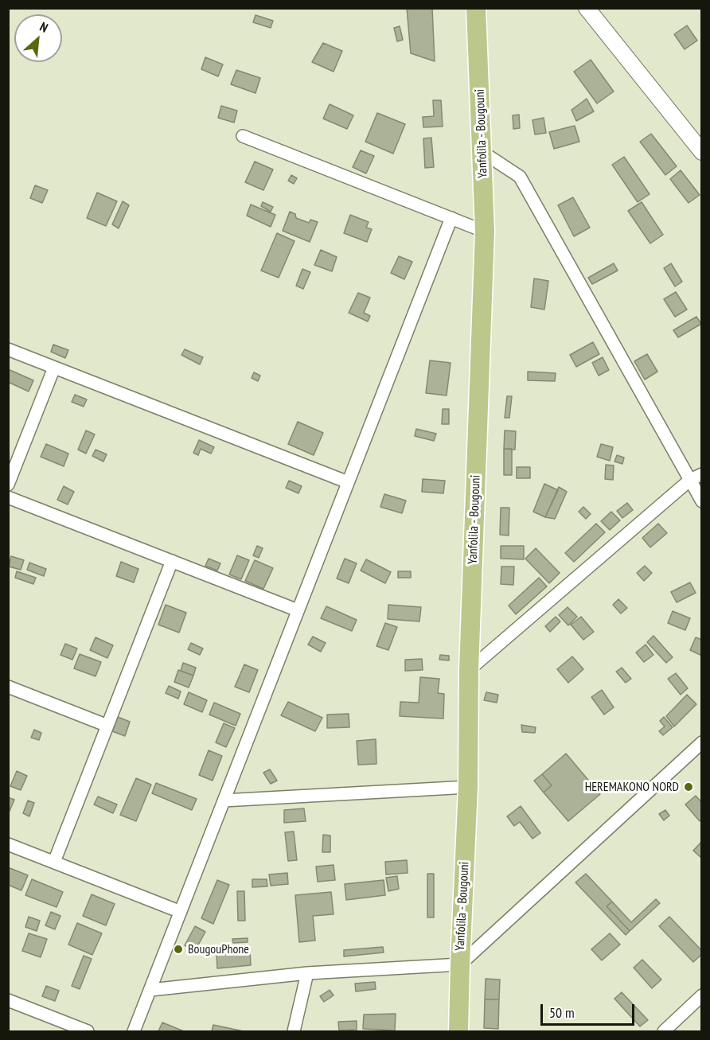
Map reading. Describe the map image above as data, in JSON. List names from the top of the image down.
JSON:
{
  "streets": {
    "main road": ["Yanfolila - Bougouni"]
  },
  "places": ["HEREMAKONO NORD", "BougouPhone"],
  "scale_bar": "50 m",
  "north": "top right"
}
